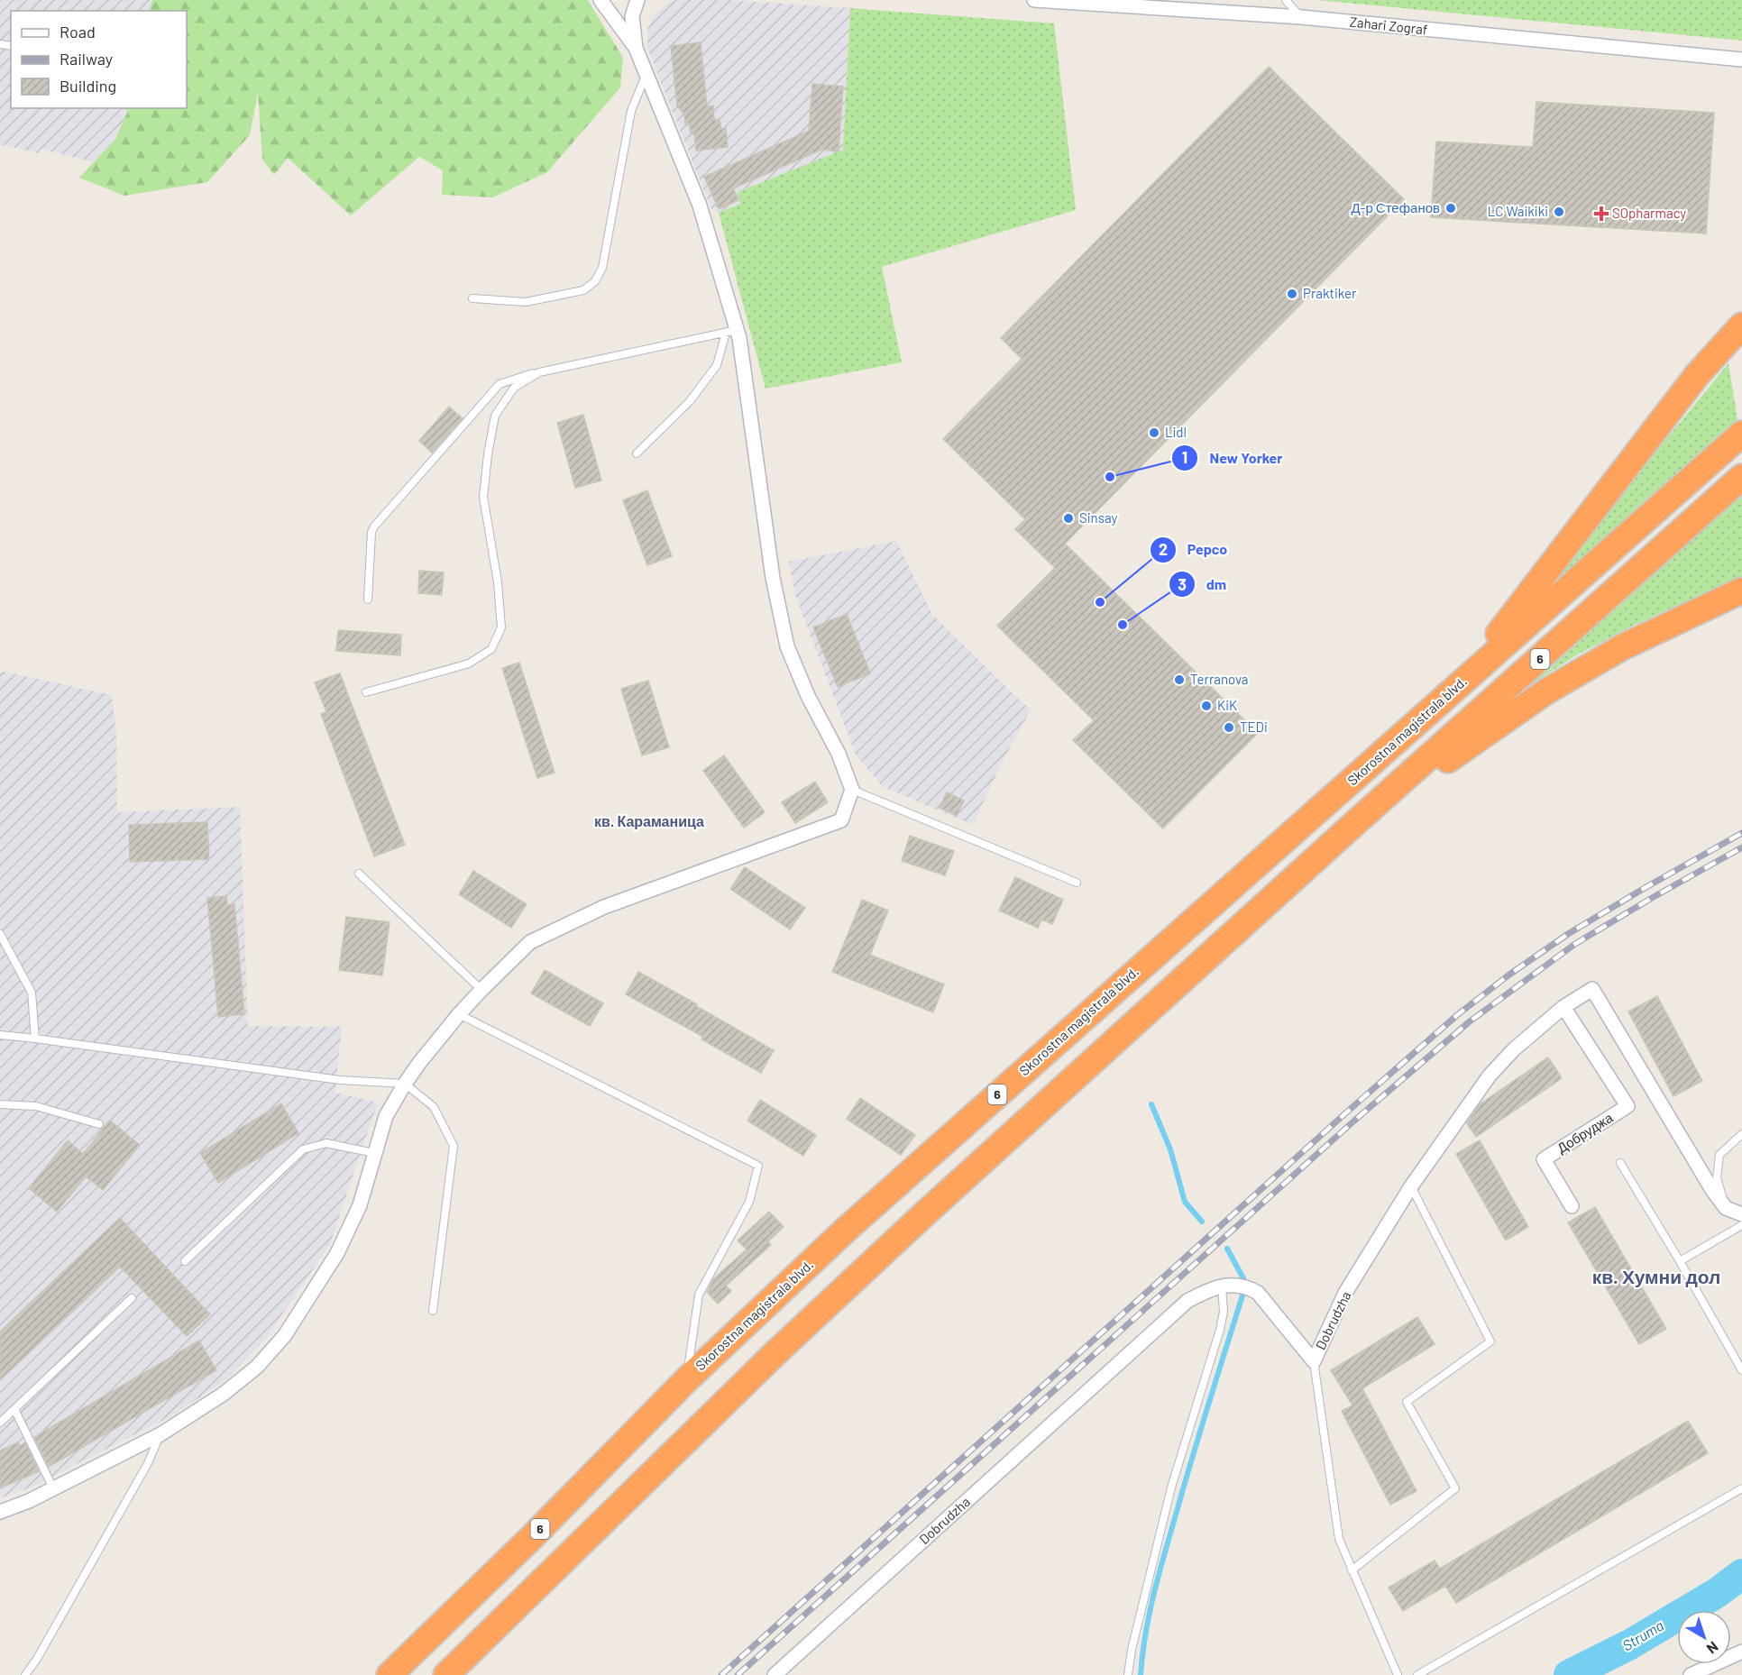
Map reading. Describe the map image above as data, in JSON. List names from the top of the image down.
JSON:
{
  "streets": {
    "highway": ["6", "Skorostna magistrala blvd."],
    "street": ["Zahari Zograf", "Добруджа", "Dobrudzha"]
  },
  "crossings": [
    ["Добруджа", "Dobrudzha"]
  ],
  "districts": ["кв. Караманица", "кв. Хумни дол"],
  "water": ["Struma"],
  "places": {
    "other": [
      "Д-р Стефанов",
      "LC Waikiki",
      "Praktiker",
      "Lidl",
      "New Yorker",
      "Sinsay",
      "Pepco",
      "dm",
      "Terranova",
      "KiK",
      "TEDi"
    ],
    "health": ["SOpharmacy"]
  },
  "legend": ["Road", "Railway", "Building"],
  "north": "bottom right"
}
